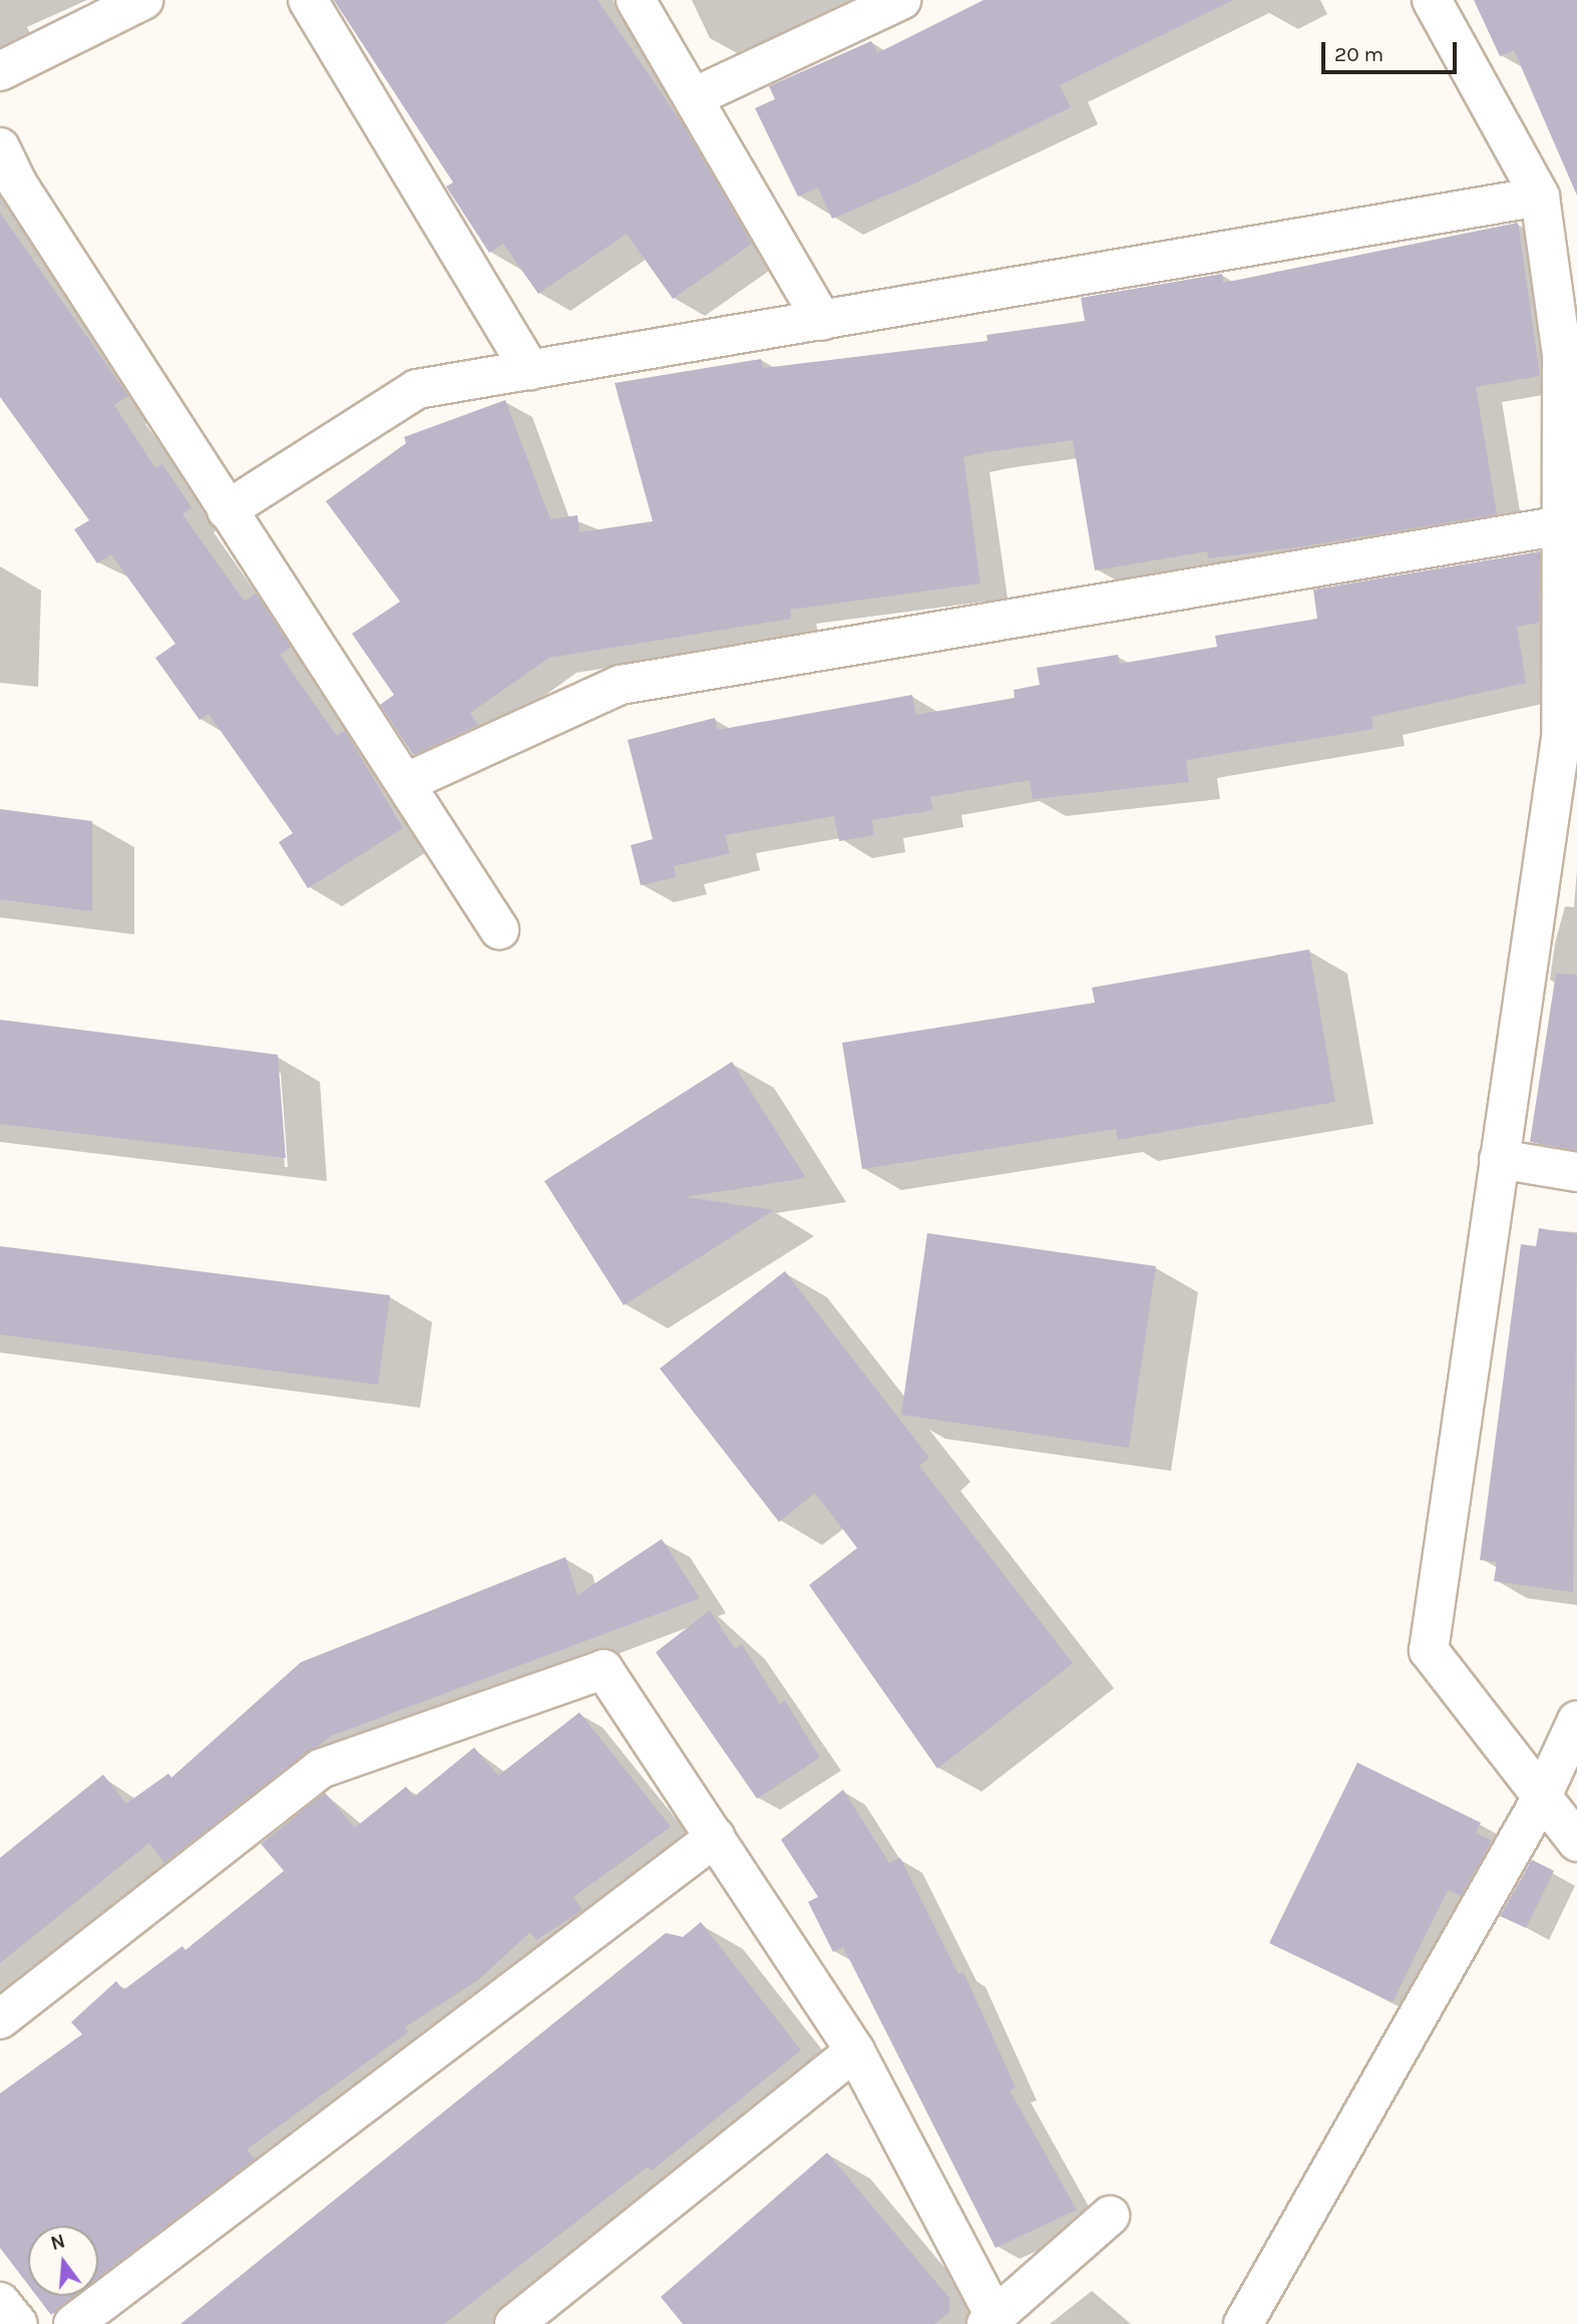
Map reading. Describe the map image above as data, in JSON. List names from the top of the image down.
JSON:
{
  "scale_bar": "20 m",
  "north": "top"
}
